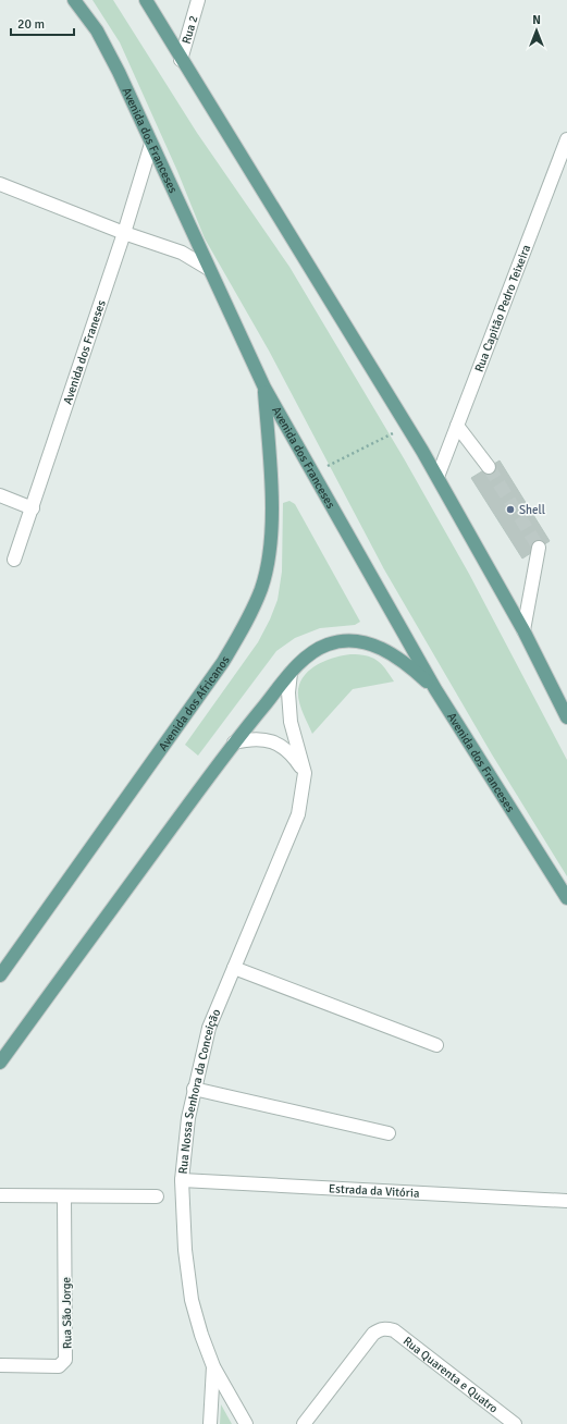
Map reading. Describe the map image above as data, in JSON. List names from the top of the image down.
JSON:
{
  "streets": {
    "main road": ["Avenida dos Franceses", "Avenida dos Africanos"],
    "street": [
      "Rua 2",
      "Rua Capitão Pedro Teixeira",
      "Avenida dos Franeses",
      "Rua Nossa Senhora da Conceição",
      "Estrada da Vitória",
      "Rua São Jorge",
      "Rua Quarenta e Quatro"
    ]
  },
  "crossings": [
    ["Avenida dos Franceses", "Avenida dos Franeses"],
    ["Avenida dos Franceses", "Avenida dos Africanos"],
    ["Rua Nossa Senhora da Conceição", "Estrada da Vitória"]
  ],
  "places": ["Shell"],
  "scale_bar": "20 m",
  "north": "top"
}
